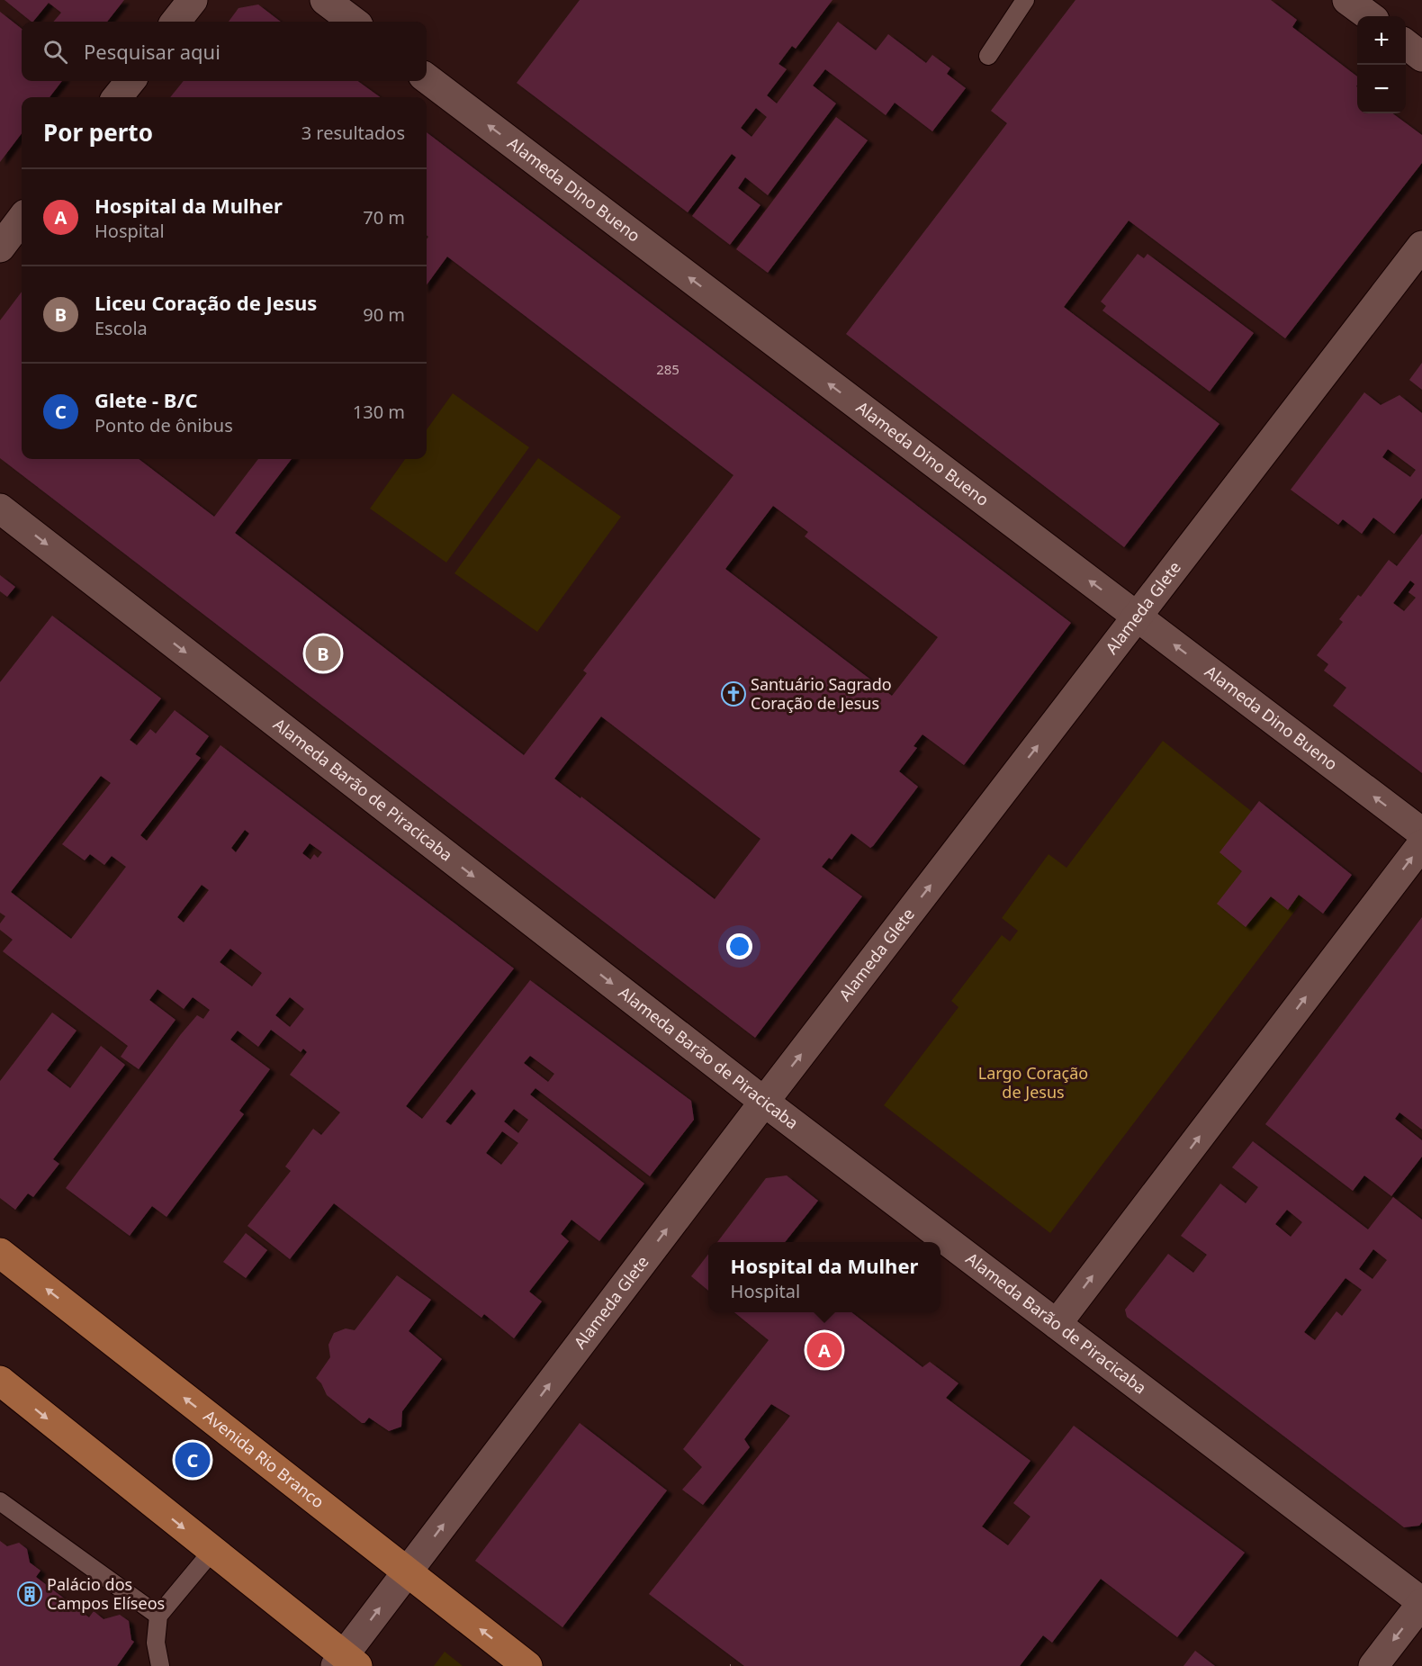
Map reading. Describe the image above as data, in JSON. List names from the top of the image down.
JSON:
{
  "streets": {
    "main road": ["Avenida Rio Branco"],
    "street": ["Alameda Dino Bueno", "Alameda Glete", "Alameda Barão de Piracicaba"]
  },
  "crossings": [
    ["Alameda Dino Bueno", "Alameda Glete"],
    ["Alameda Glete", "Alameda Barão de Piracicaba"],
    ["Alameda Glete", "Avenida Rio Branco"]
  ],
  "one_way": ["Alameda Dino Bueno", "Alameda Glete", "Alameda Barão de Piracicaba"],
  "parks": ["Largo Coração de Jesus"],
  "places": {
    "church": ["Santuário Sagrado Coração de Jesus"],
    "building": ["Palácio dos Campos Elíseos"]
  },
  "house_numbers": ["285"],
  "page": {
    "map_buttons": ["+", "−"],
    "search": "Pesquisar aqui",
    "heading": ["Por perto", "3 resultados"],
    "list": [
      {
        "mark": "A",
        "name": "Hospital da Mulher",
        "note": "Hospital",
        "value": "70 m"
      },
      {
        "mark": "B",
        "name": "Liceu Coração de Jesus",
        "note": "Escola",
        "value": "90 m"
      },
      {
        "mark": "C",
        "name": "Glete - B/C",
        "note": "Ponto de ônibus",
        "value": "130 m"
      }
    ],
    "pins": ["B", "A", "C"],
    "popup": ["Hospital da Mulher", "Hospital"]
  }
}
